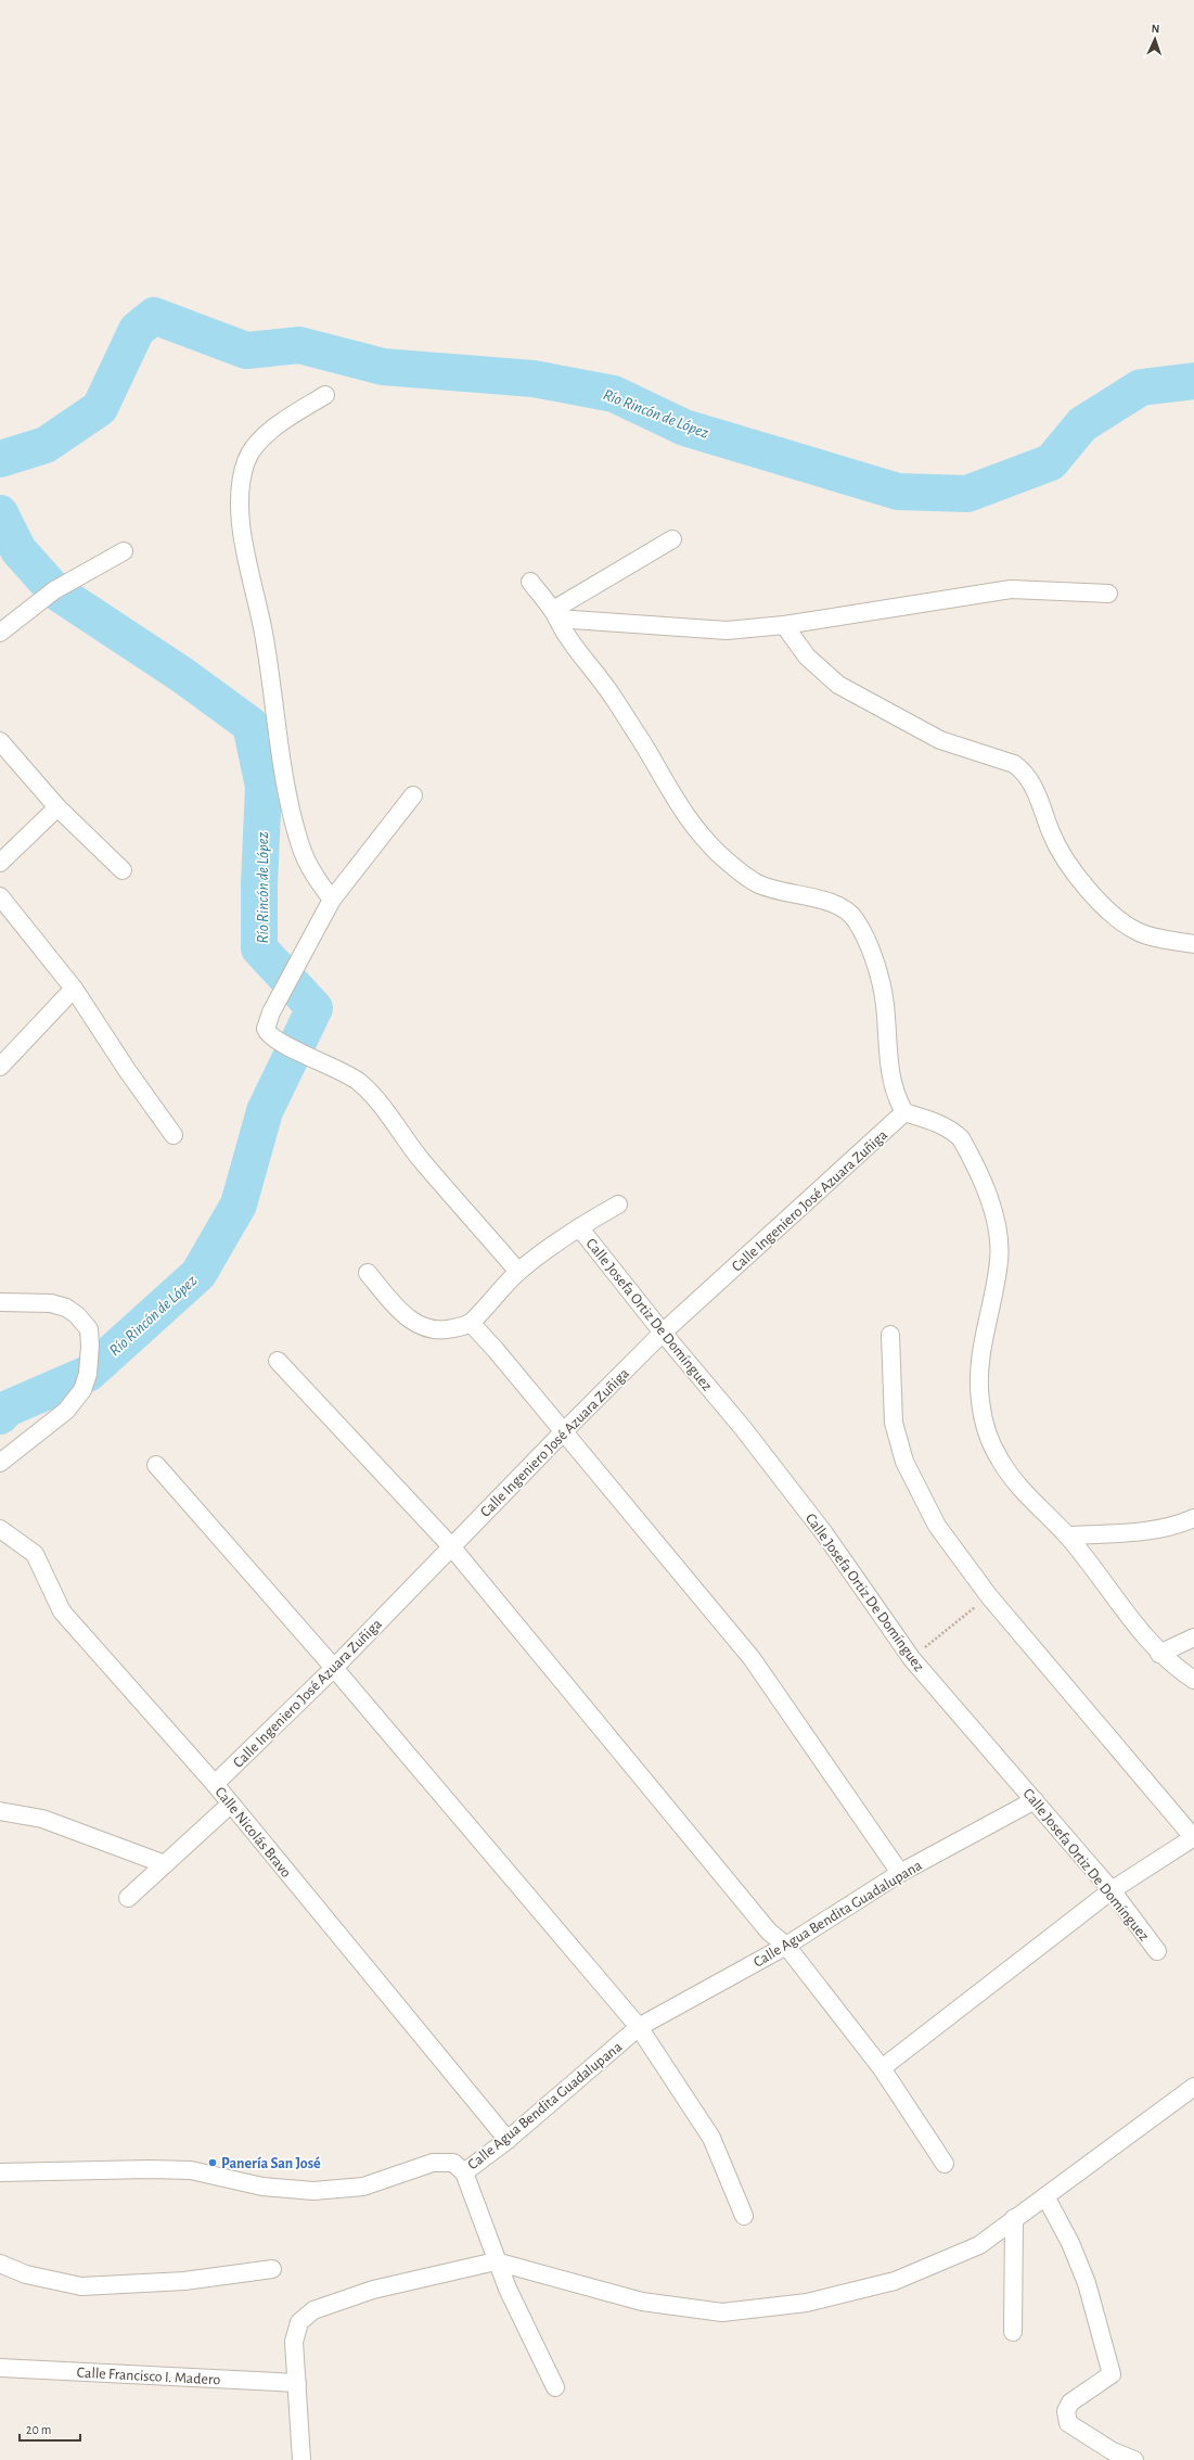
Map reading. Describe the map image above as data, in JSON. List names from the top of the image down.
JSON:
{
  "streets": {
    "street": [
      "Calle Ingeniero José Azuara Zuñiga",
      "Calle Josefa Ortiz De Domínguez",
      "Calle Nicolás Bravo",
      "Calle Agua Bendita Guadalupana",
      "Calle Francisco I. Madero"
    ]
  },
  "crossings": [
    ["Calle Ingeniero José Azuara Zuñiga", "Calle Josefa Ortiz De Domínguez"],
    ["Calle Ingeniero José Azuara Zuñiga", "Calle Nicolás Bravo"],
    ["Calle Josefa Ortiz De Domínguez", "Calle Agua Bendita Guadalupana"],
    ["Calle Nicolás Bravo", "Calle Agua Bendita Guadalupana"]
  ],
  "water": ["Río Rincón de López"],
  "places": ["Panería San José"],
  "scale_bar": "20 m",
  "north": "top"
}
